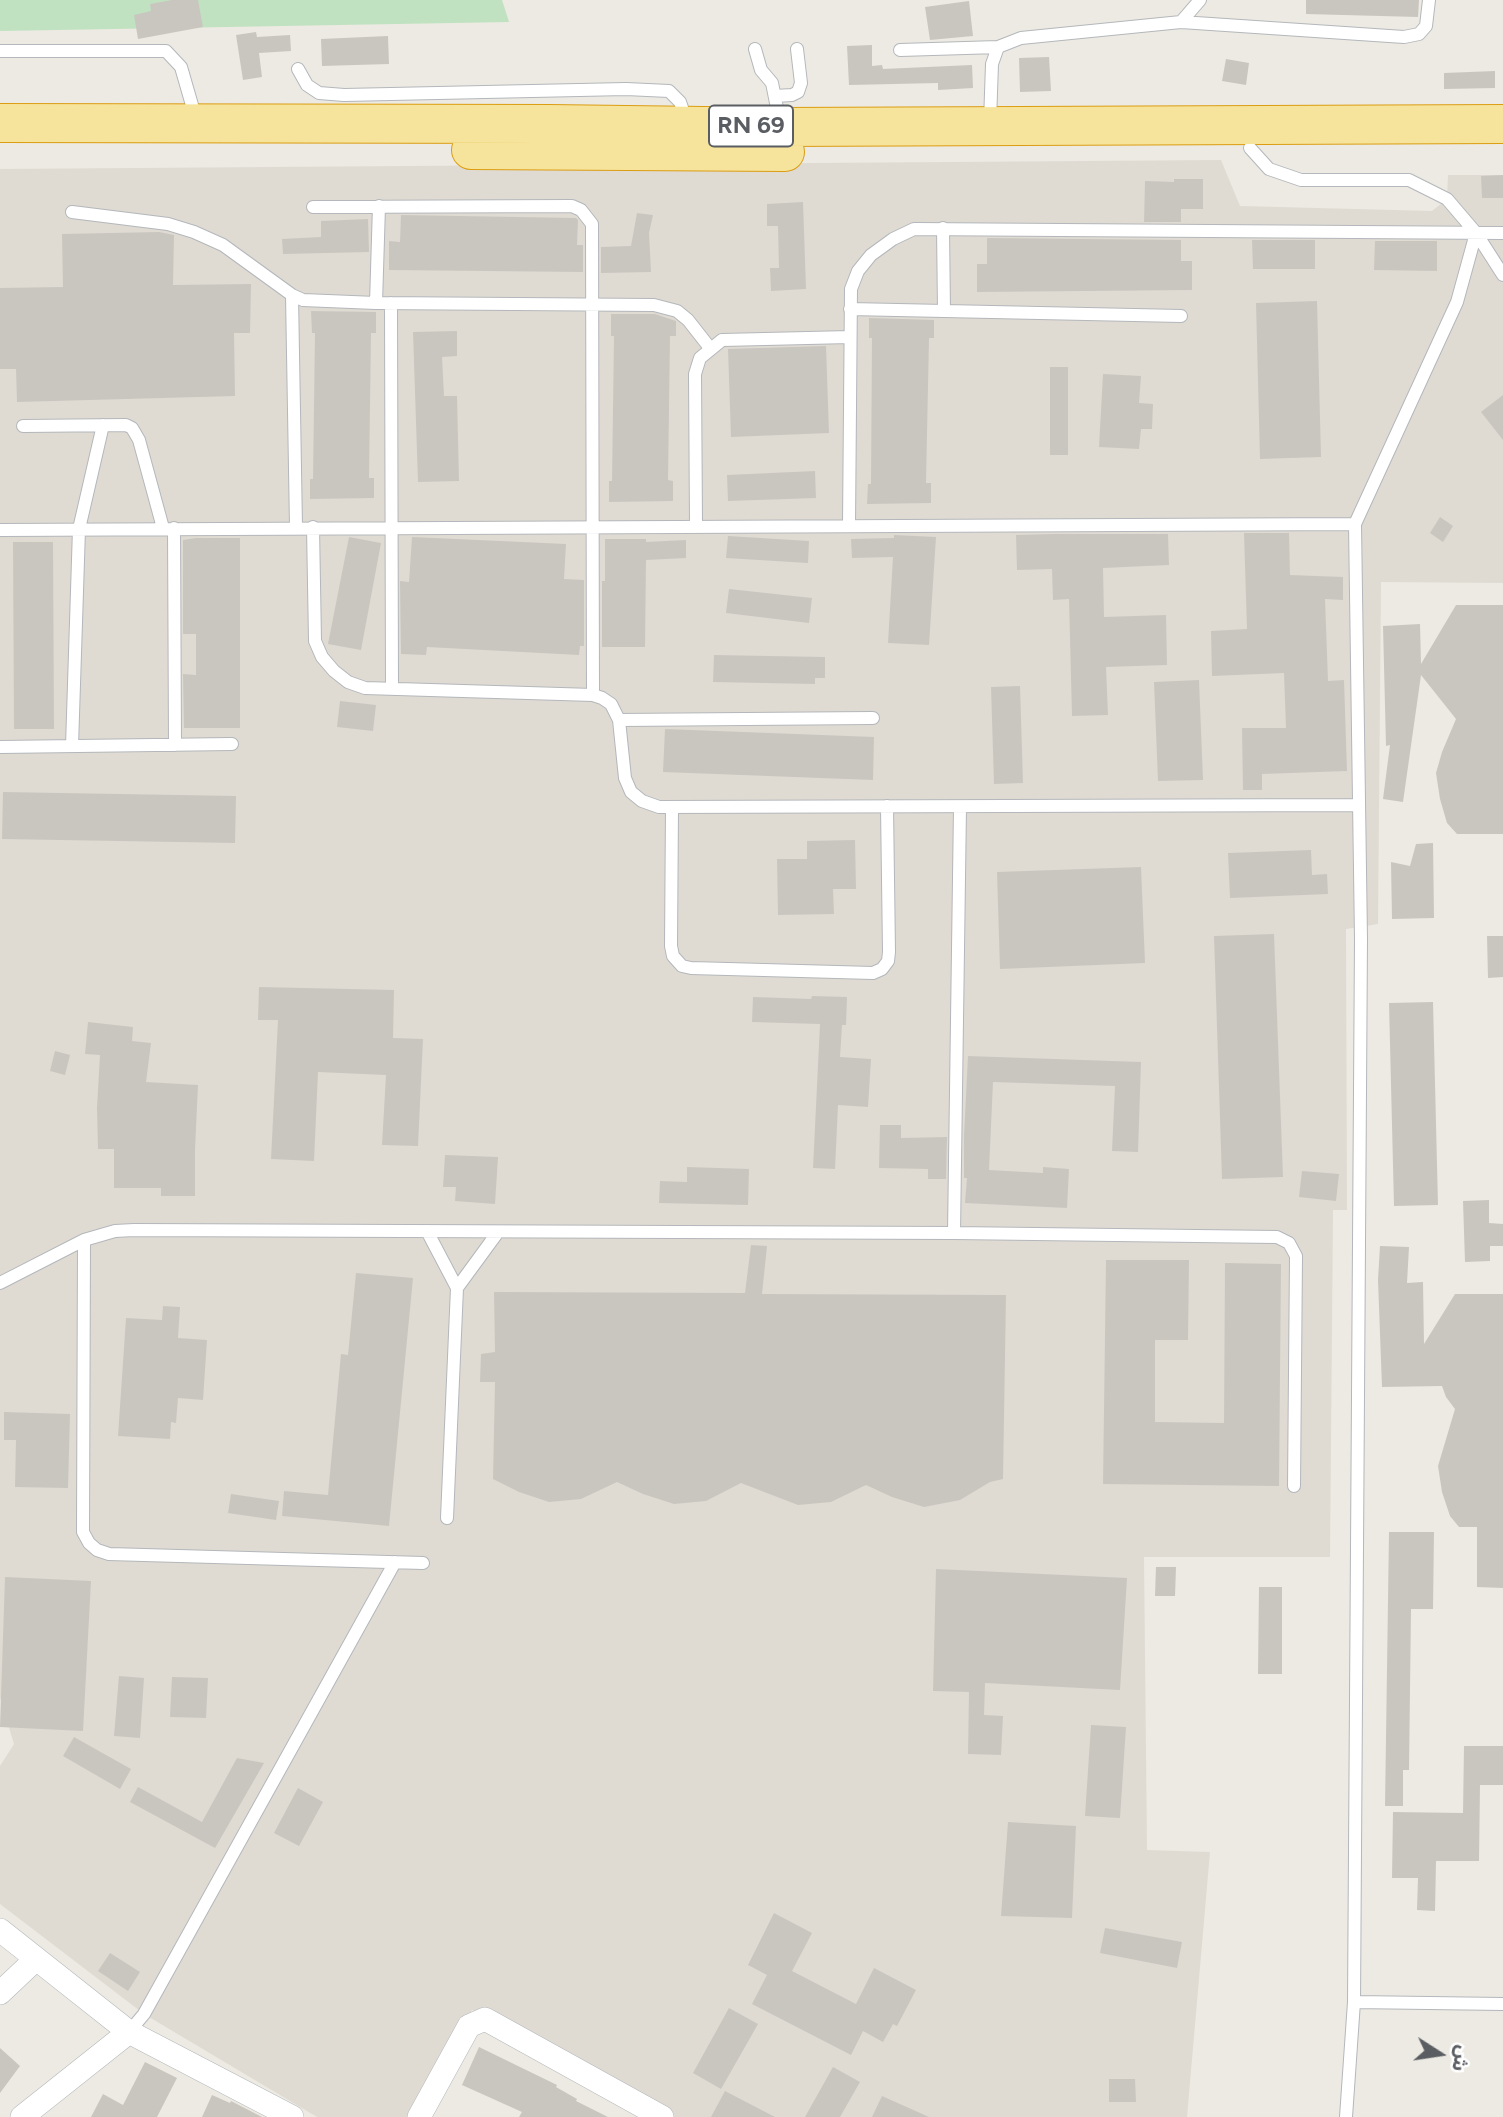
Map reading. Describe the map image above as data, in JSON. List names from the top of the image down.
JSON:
{
  "streets": {
    "highway": ["RN 69"]
  },
  "north": "right"
}
